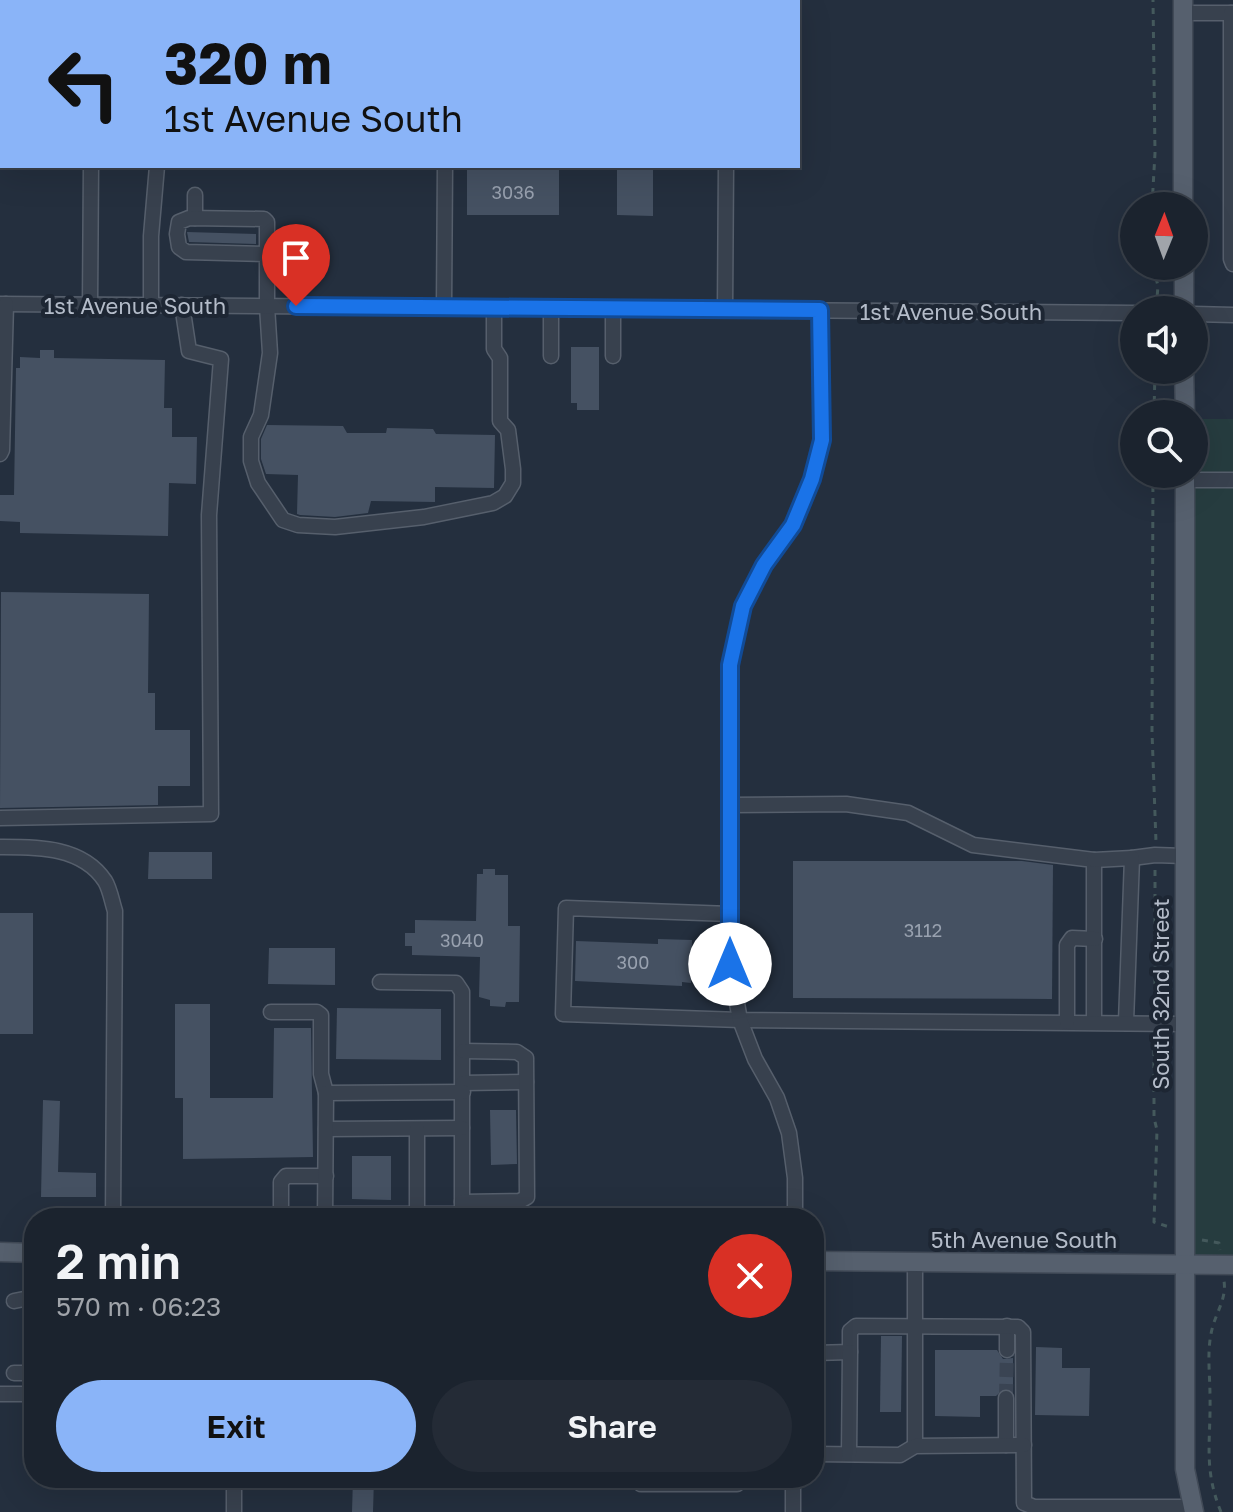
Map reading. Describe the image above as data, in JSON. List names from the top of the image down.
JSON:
{
  "streets": {
    "main road": ["South 32nd Street", "5th Avenue South"],
    "street": ["1st Avenue South"]
  },
  "crossings": [
    ["South 32nd Street", "5th Avenue South"]
  ],
  "house_numbers": [
    "3036",
    "3112",
    "3040",
    "300"
  ],
  "north": "top",
  "page": {
    "turn": ["320 m", "1st Avenue South"],
    "heading": ["2 min", "570 m · 06:23"],
    "buttons": ["Exit", "Share"]
  }
}
